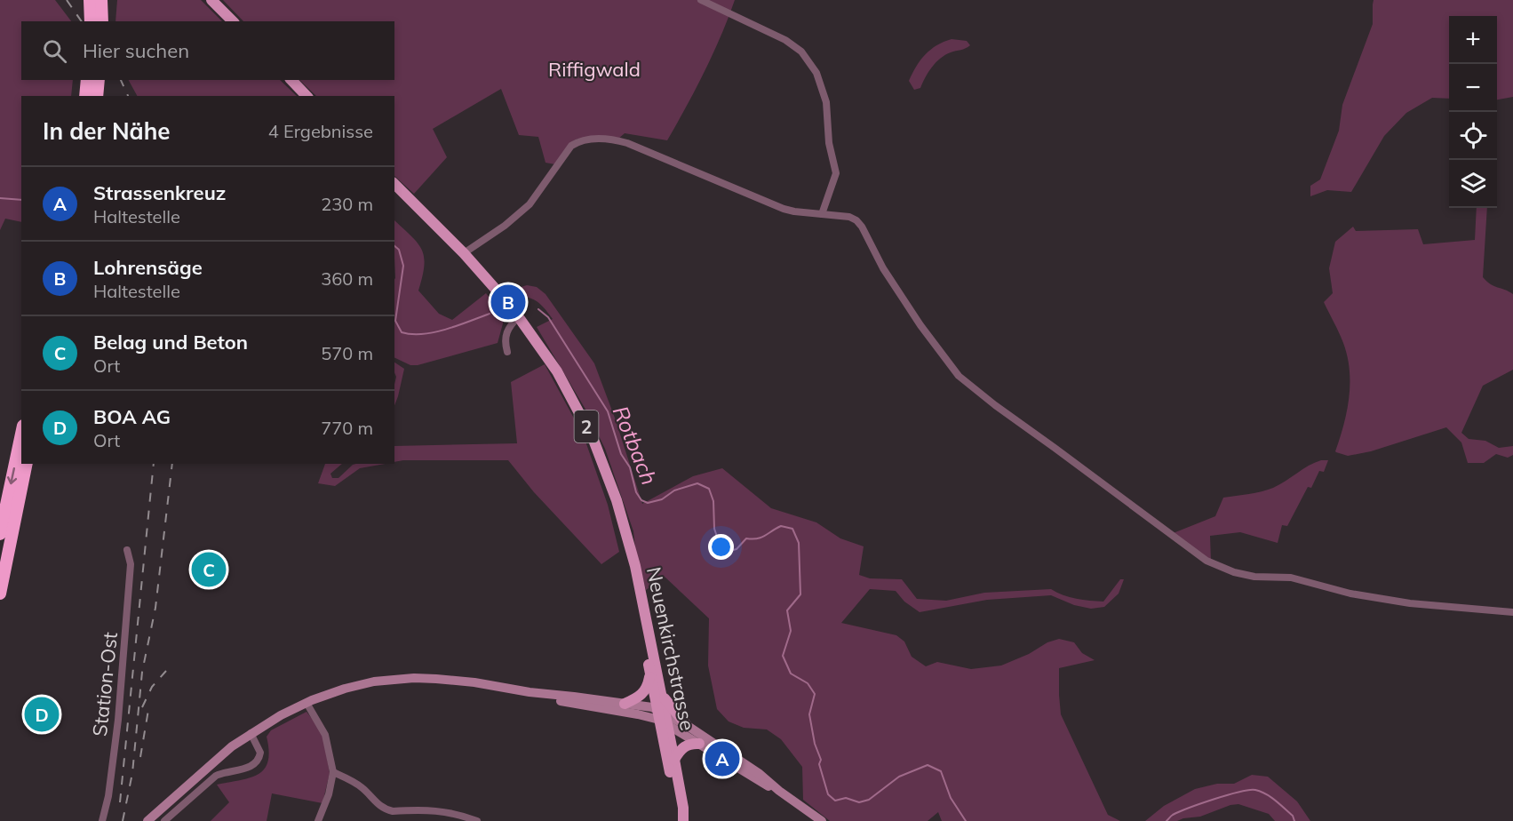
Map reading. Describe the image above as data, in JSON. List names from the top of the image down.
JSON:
{
  "streets": {
    "main road": ["2", "Neuenkirchstrasse"],
    "street": ["Station-Ost"]
  },
  "water": ["Rotbach"],
  "parks": ["Riffigwald"],
  "page": {
    "map_buttons": ["+", "−"],
    "search": "Hier suchen",
    "heading": ["In der Nähe", "4 Ergebnisse"],
    "list": [
      {
        "mark": "A",
        "name": "Strassenkreuz",
        "note": "Haltestelle",
        "value": "230 m"
      },
      {
        "mark": "B",
        "name": "Lohrensäge",
        "note": "Haltestelle",
        "value": "360 m"
      },
      {
        "mark": "C",
        "name": "Belag und Beton",
        "note": "Ort",
        "value": "570 m"
      },
      {
        "mark": "D",
        "name": "BOA AG",
        "note": "Ort",
        "value": "770 m"
      }
    ],
    "pins": [
      "B",
      "C",
      "D",
      "A"
    ]
  }
}
